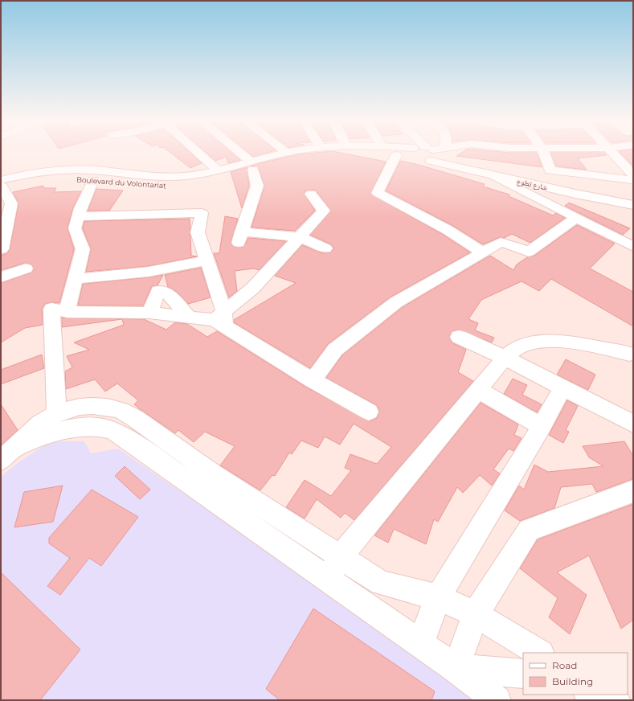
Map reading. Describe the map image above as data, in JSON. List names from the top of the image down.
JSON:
{
  "streets": {
    "street": ["Boulevard du Volontariat", "شارع تطوع"]
  },
  "crossings": [
    ["Boulevard du Volontariat", "شارع تطوع"]
  ],
  "legend": ["Road", "Building"]
}
